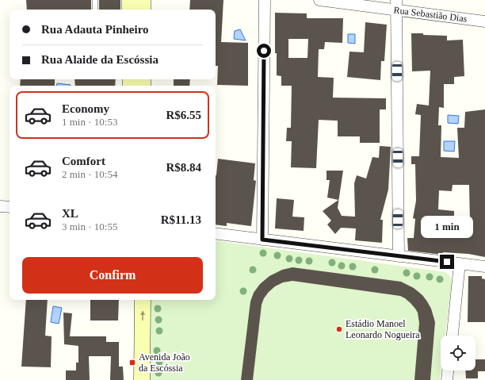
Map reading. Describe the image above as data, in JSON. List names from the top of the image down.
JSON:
{
  "streets": {
    "street": ["Rua Sebastião Dias"]
  },
  "places": {
    "other": ["Estádio Manoel Leonardo Nogueira"],
    "transit": ["Avenida João da Escóssia"]
  },
  "page": {
    "banner": ["Rua Adauta Pinheiro", "Rua Alaide da Escóssia"],
    "list": [
      {
        "name": "Economy",
        "note": "1 min · 10:53",
        "value": "R$6.55"
      },
      {
        "name": "Comfort",
        "note": "2 min · 10:54",
        "value": "R$8.84"
      },
      {
        "name": "XL",
        "note": "3 min · 10:55",
        "value": "R$11.13"
      }
    ],
    "bubble": "1 min",
    "buttons": "Confirm"
  }
}
